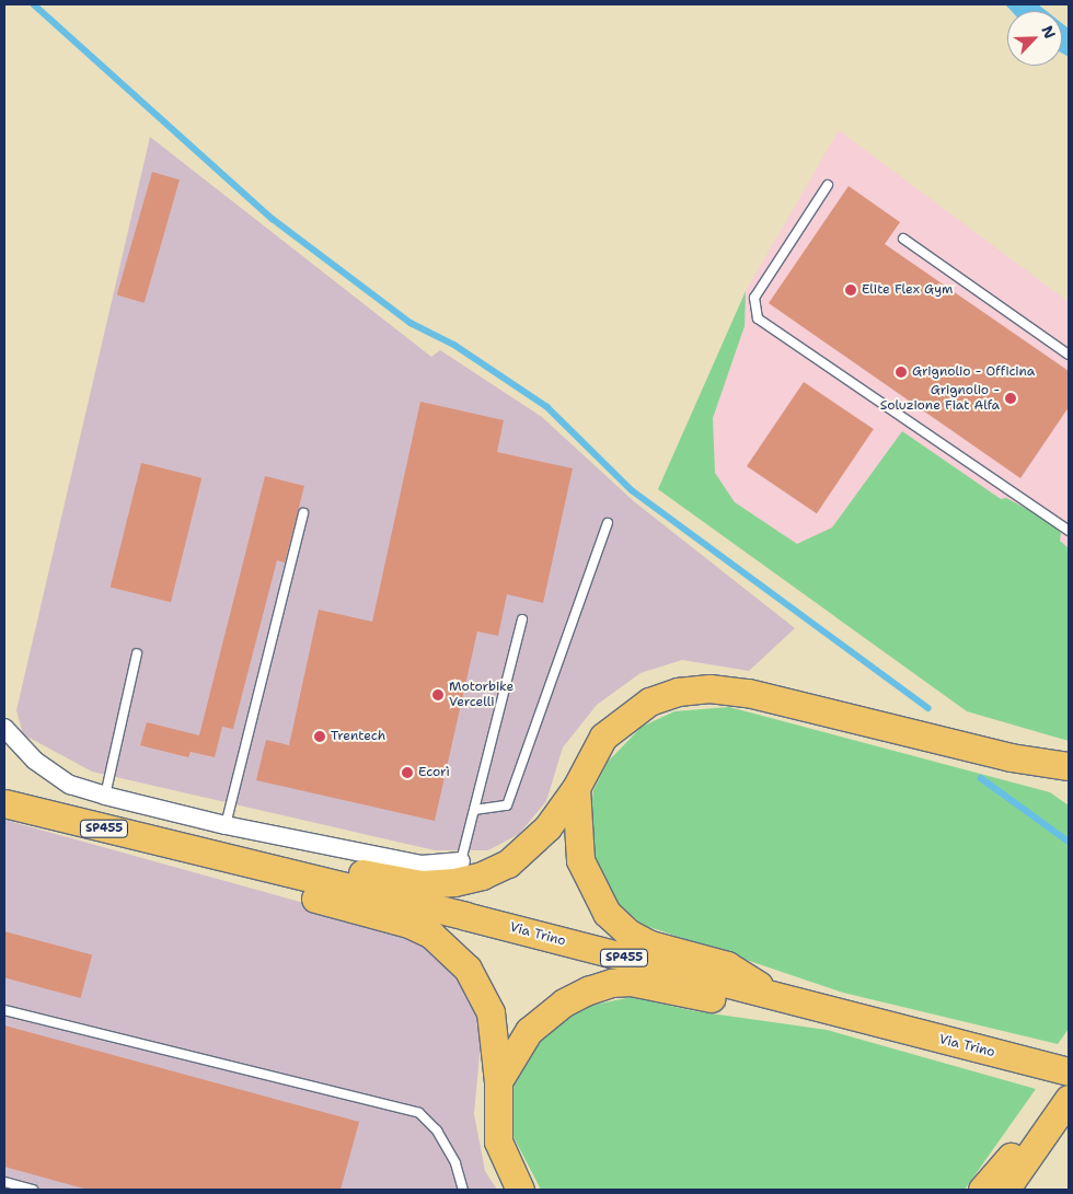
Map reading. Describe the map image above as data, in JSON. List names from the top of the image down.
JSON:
{
  "streets": {
    "main road": ["SP455", "Via Trino"]
  },
  "places": [
    "Elite Flex Gym",
    "Grignolio - Officina",
    "Grignolio - Soluzione Fiat Alfa",
    "Motorbike Vercelli",
    "Trentech",
    "Ecorì"
  ],
  "north": "top right"
}
